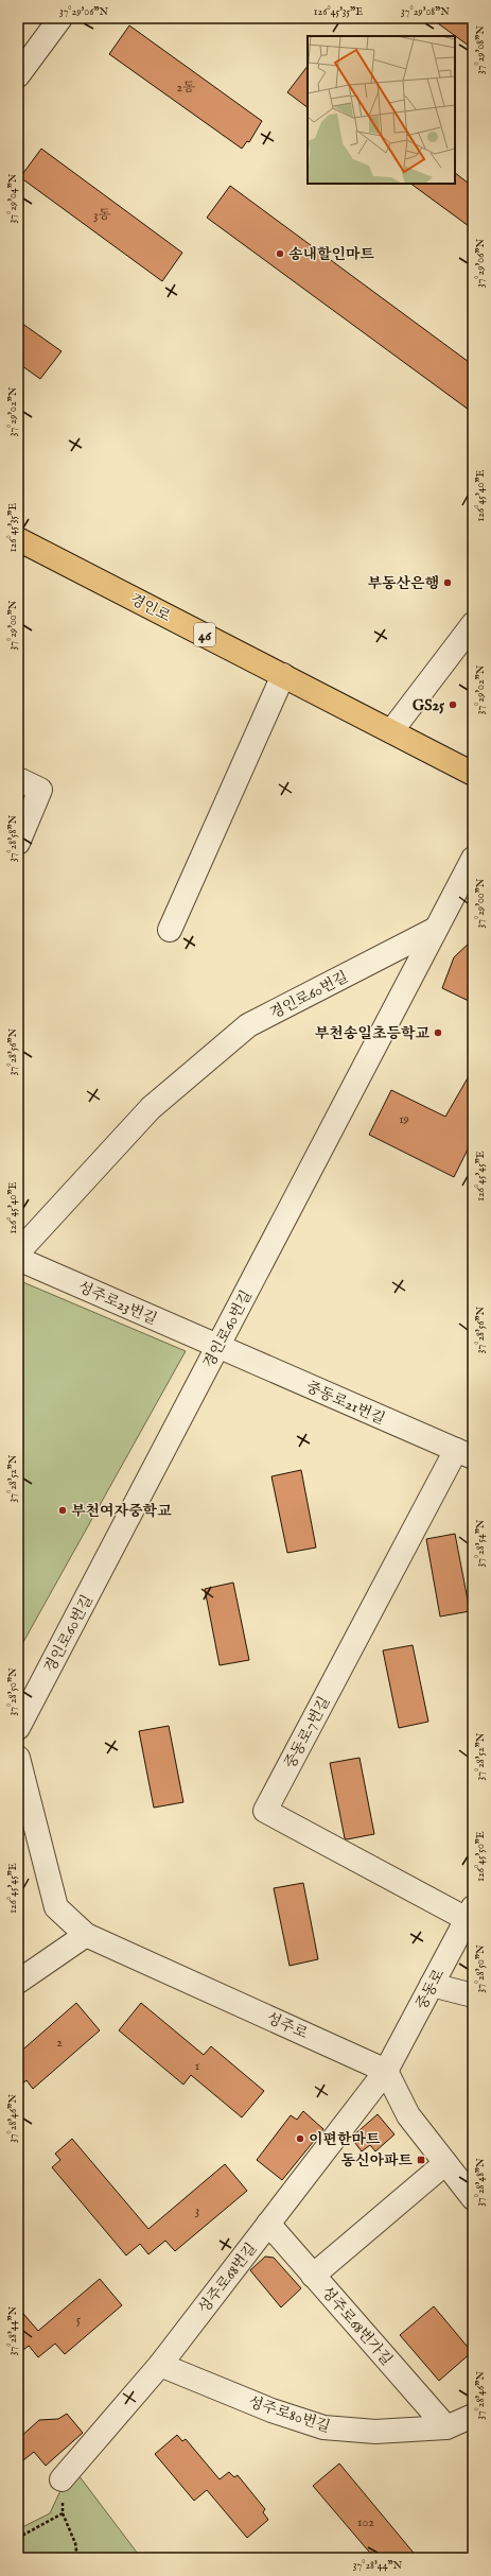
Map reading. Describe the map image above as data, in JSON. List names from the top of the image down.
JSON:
{
  "streets": {
    "main road": ["경인로", "46"],
    "street": [
      "경인로60번길",
      "성주로23번길",
      "중동로21번길",
      "중동로7번길",
      "중동로",
      "성주로",
      "성주로68번길",
      "성주로68번가길",
      "성주로80번길"
    ]
  },
  "crossings": [
    ["경인로60번길", "성주로23번길"],
    ["경인로60번길", "중동로21번길"],
    ["성주로23번길", "중동로21번길"],
    ["중동로21번길", "중동로7번길"],
    ["중동로7번길", "중동로"],
    ["중동로", "성주로"],
    ["중동로", "성주로68번길"],
    ["성주로", "성주로68번길"],
    ["성주로68번길", "성주로68번가길"],
    ["성주로68번길", "성주로80번길"],
    ["성주로68번가길", "성주로80번길"]
  ],
  "places": {
    "other": [
      "송내할인마트",
      "부동산은행",
      "GS25",
      "부천송일초등학교",
      "부천여자중학교",
      "이편한마트"
    ],
    "transit": ["동신아파트"]
  },
  "house_numbers": [
    "2동",
    "3동",
    "19",
    "2",
    "1",
    "3",
    "5",
    "102"
  ],
  "coordinates": [
    "37°29'06\"N",
    "126°45'35\"E",
    "37°29'08\"N",
    "37°29'04\"N",
    "37°29'02\"N",
    "126°45'40\"E",
    "37°29'00\"N",
    "37°28'58\"N",
    "37°28'56\"N",
    "126°45'45\"E",
    "37°28'52\"N",
    "37°28'54\"N",
    "37°28'50\"N",
    "126°45'50\"E",
    "37°28'46\"N",
    "37°28'48\"N",
    "37°28'44\"N"
  ]
}
